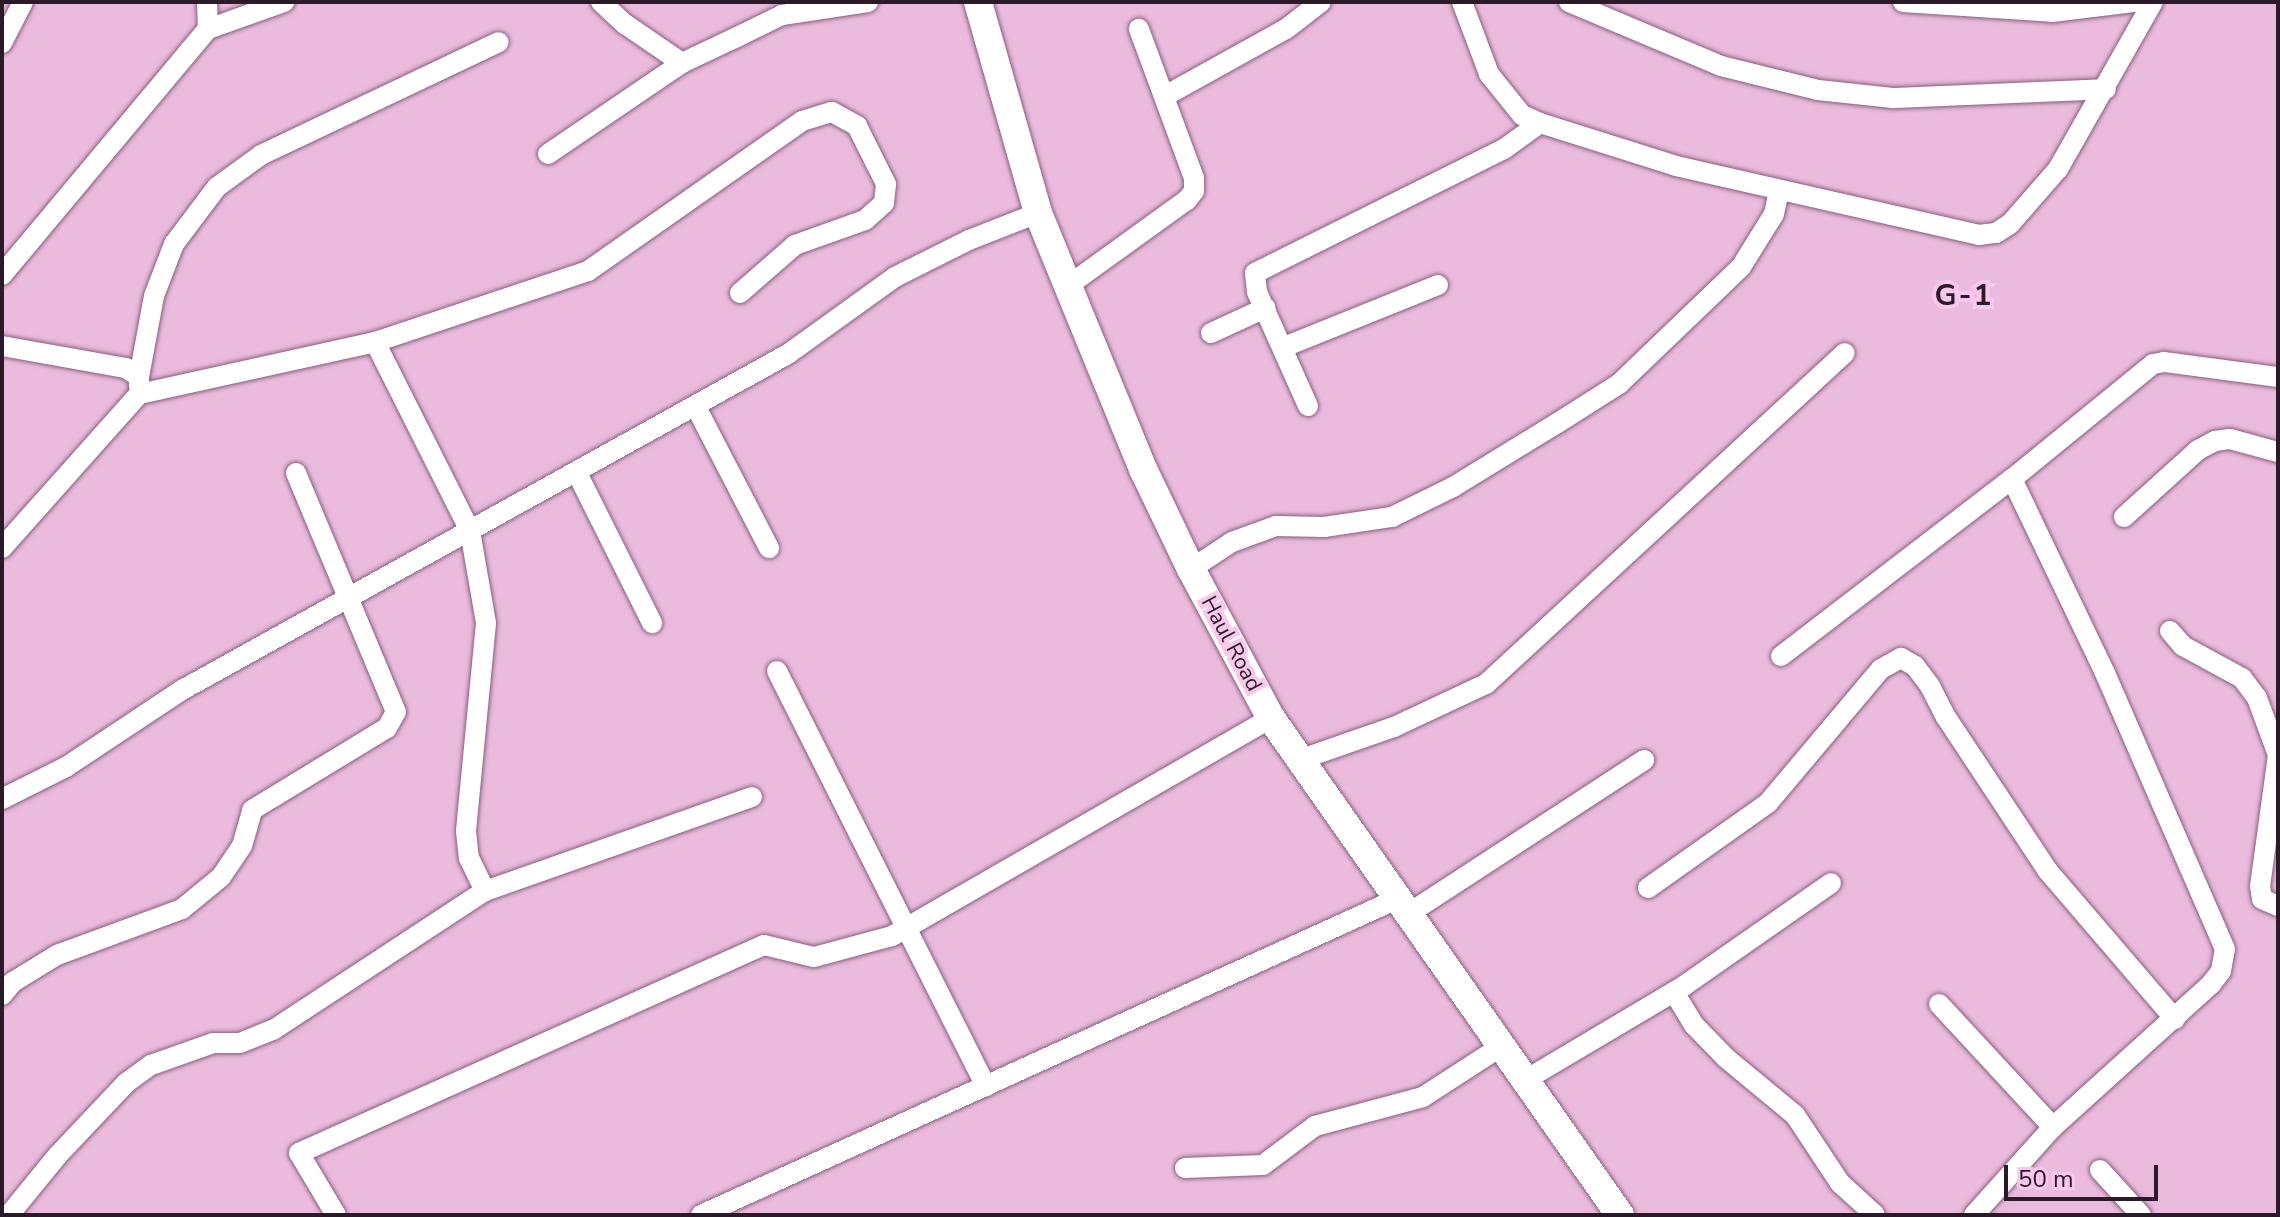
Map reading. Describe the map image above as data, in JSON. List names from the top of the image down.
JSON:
{
  "streets": {
    "main road": ["Haul Road"]
  },
  "districts": ["G-1"],
  "scale_bar": "50 m"
}
